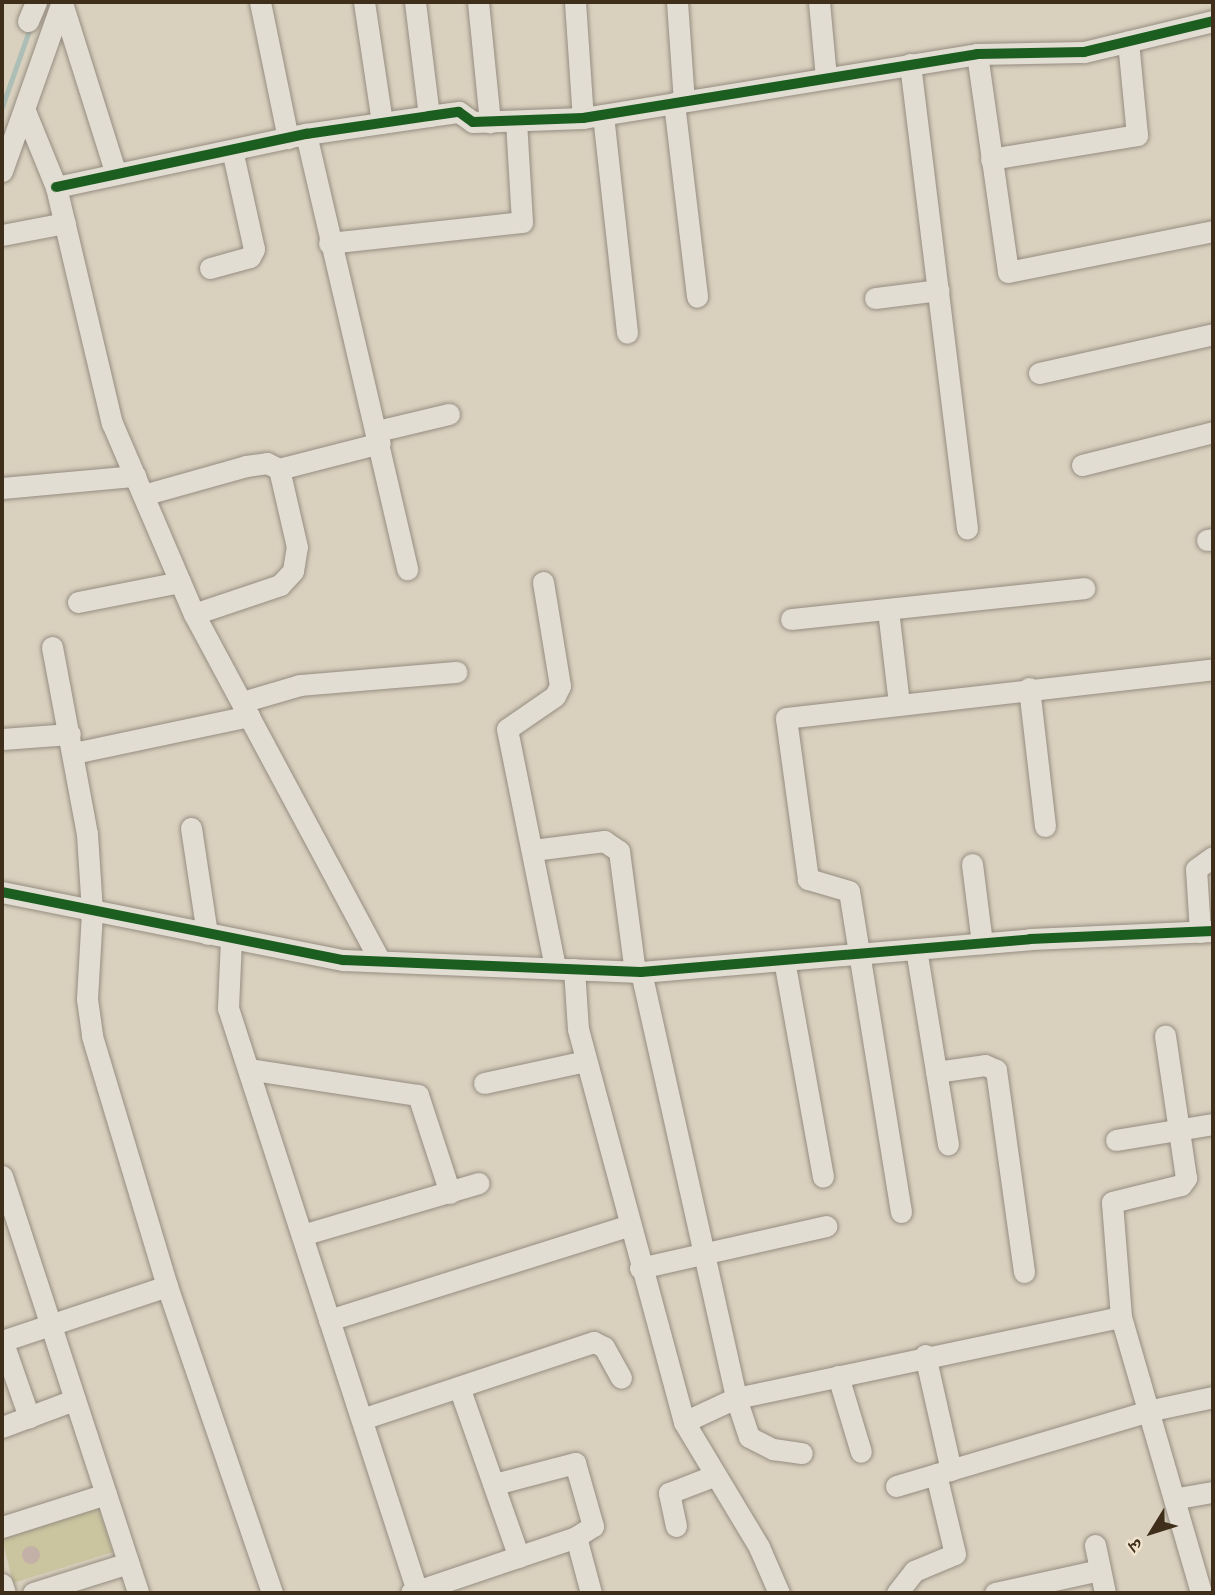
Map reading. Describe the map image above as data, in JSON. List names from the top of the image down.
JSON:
{
  "north": "bottom left"
}
